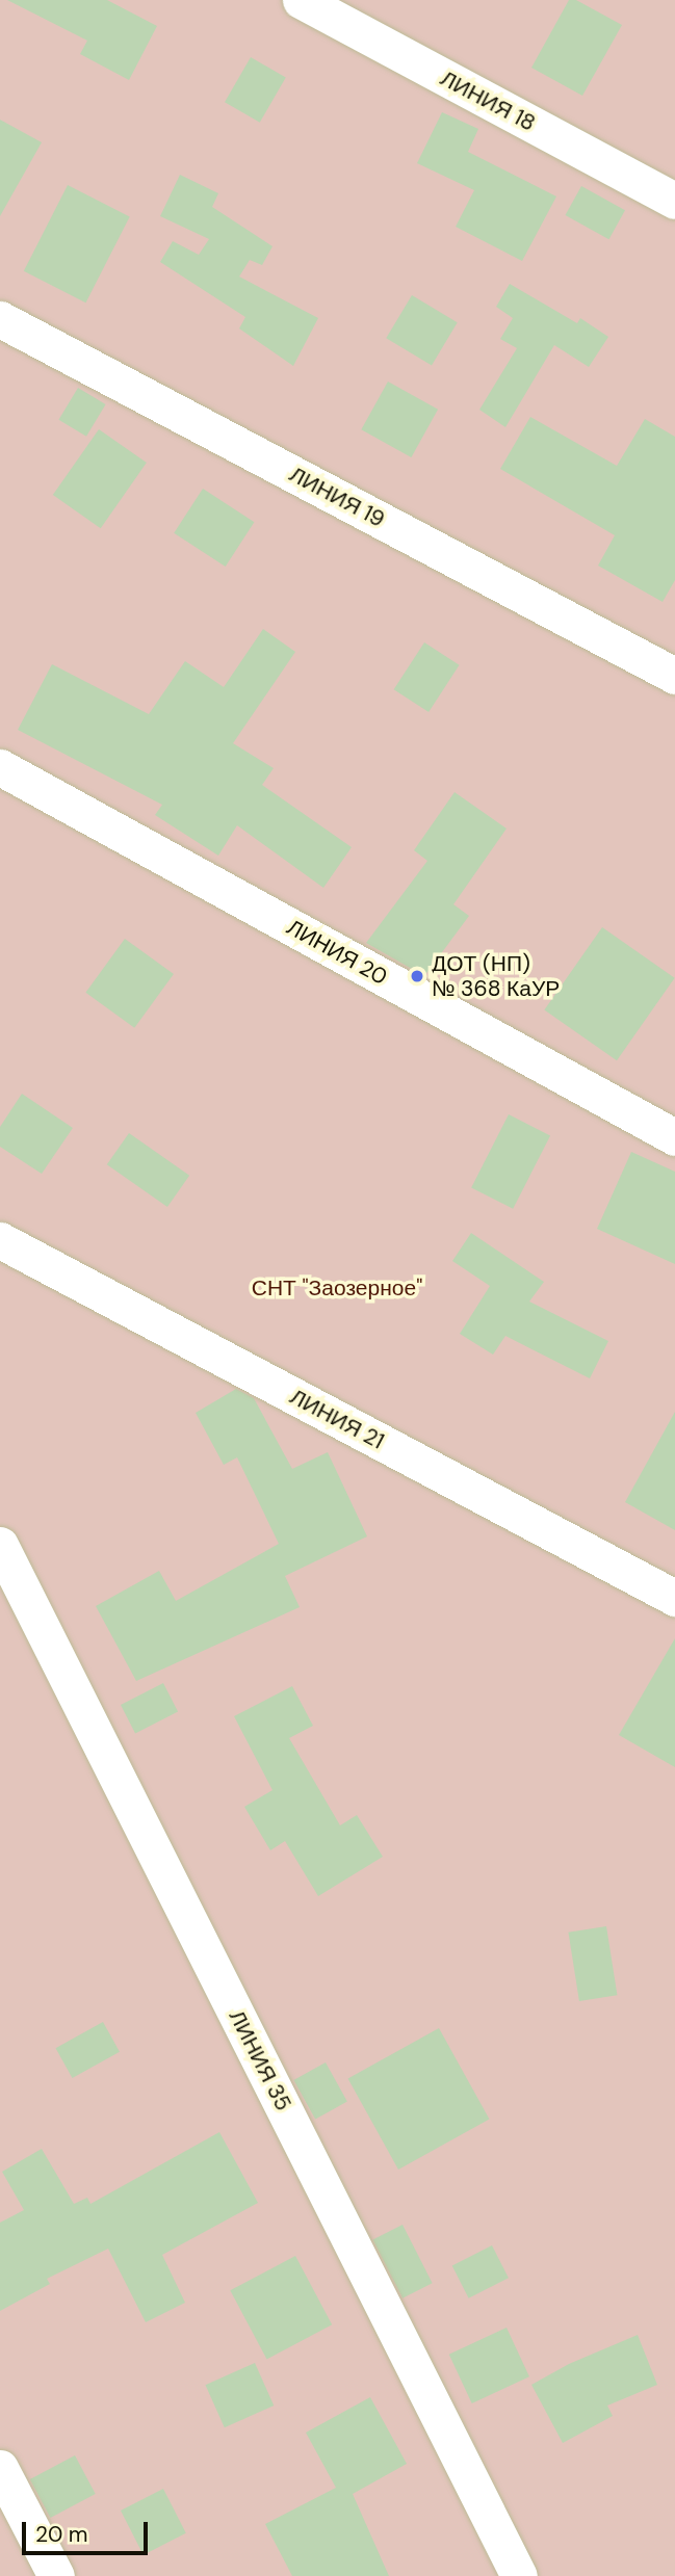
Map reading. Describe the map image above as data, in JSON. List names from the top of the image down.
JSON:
{
  "streets": {
    "street": [
      "ЛИНИЯ 18",
      "ЛИНИЯ 19",
      "ЛИНИЯ 20",
      "ЛИНИЯ 21",
      "ЛИНИЯ 35"
    ]
  },
  "parks": ["СНТ \"Заозерное\""],
  "places": ["ДОТ (НП) № 368 КаУР"],
  "scale_bar": "20 m"
}
